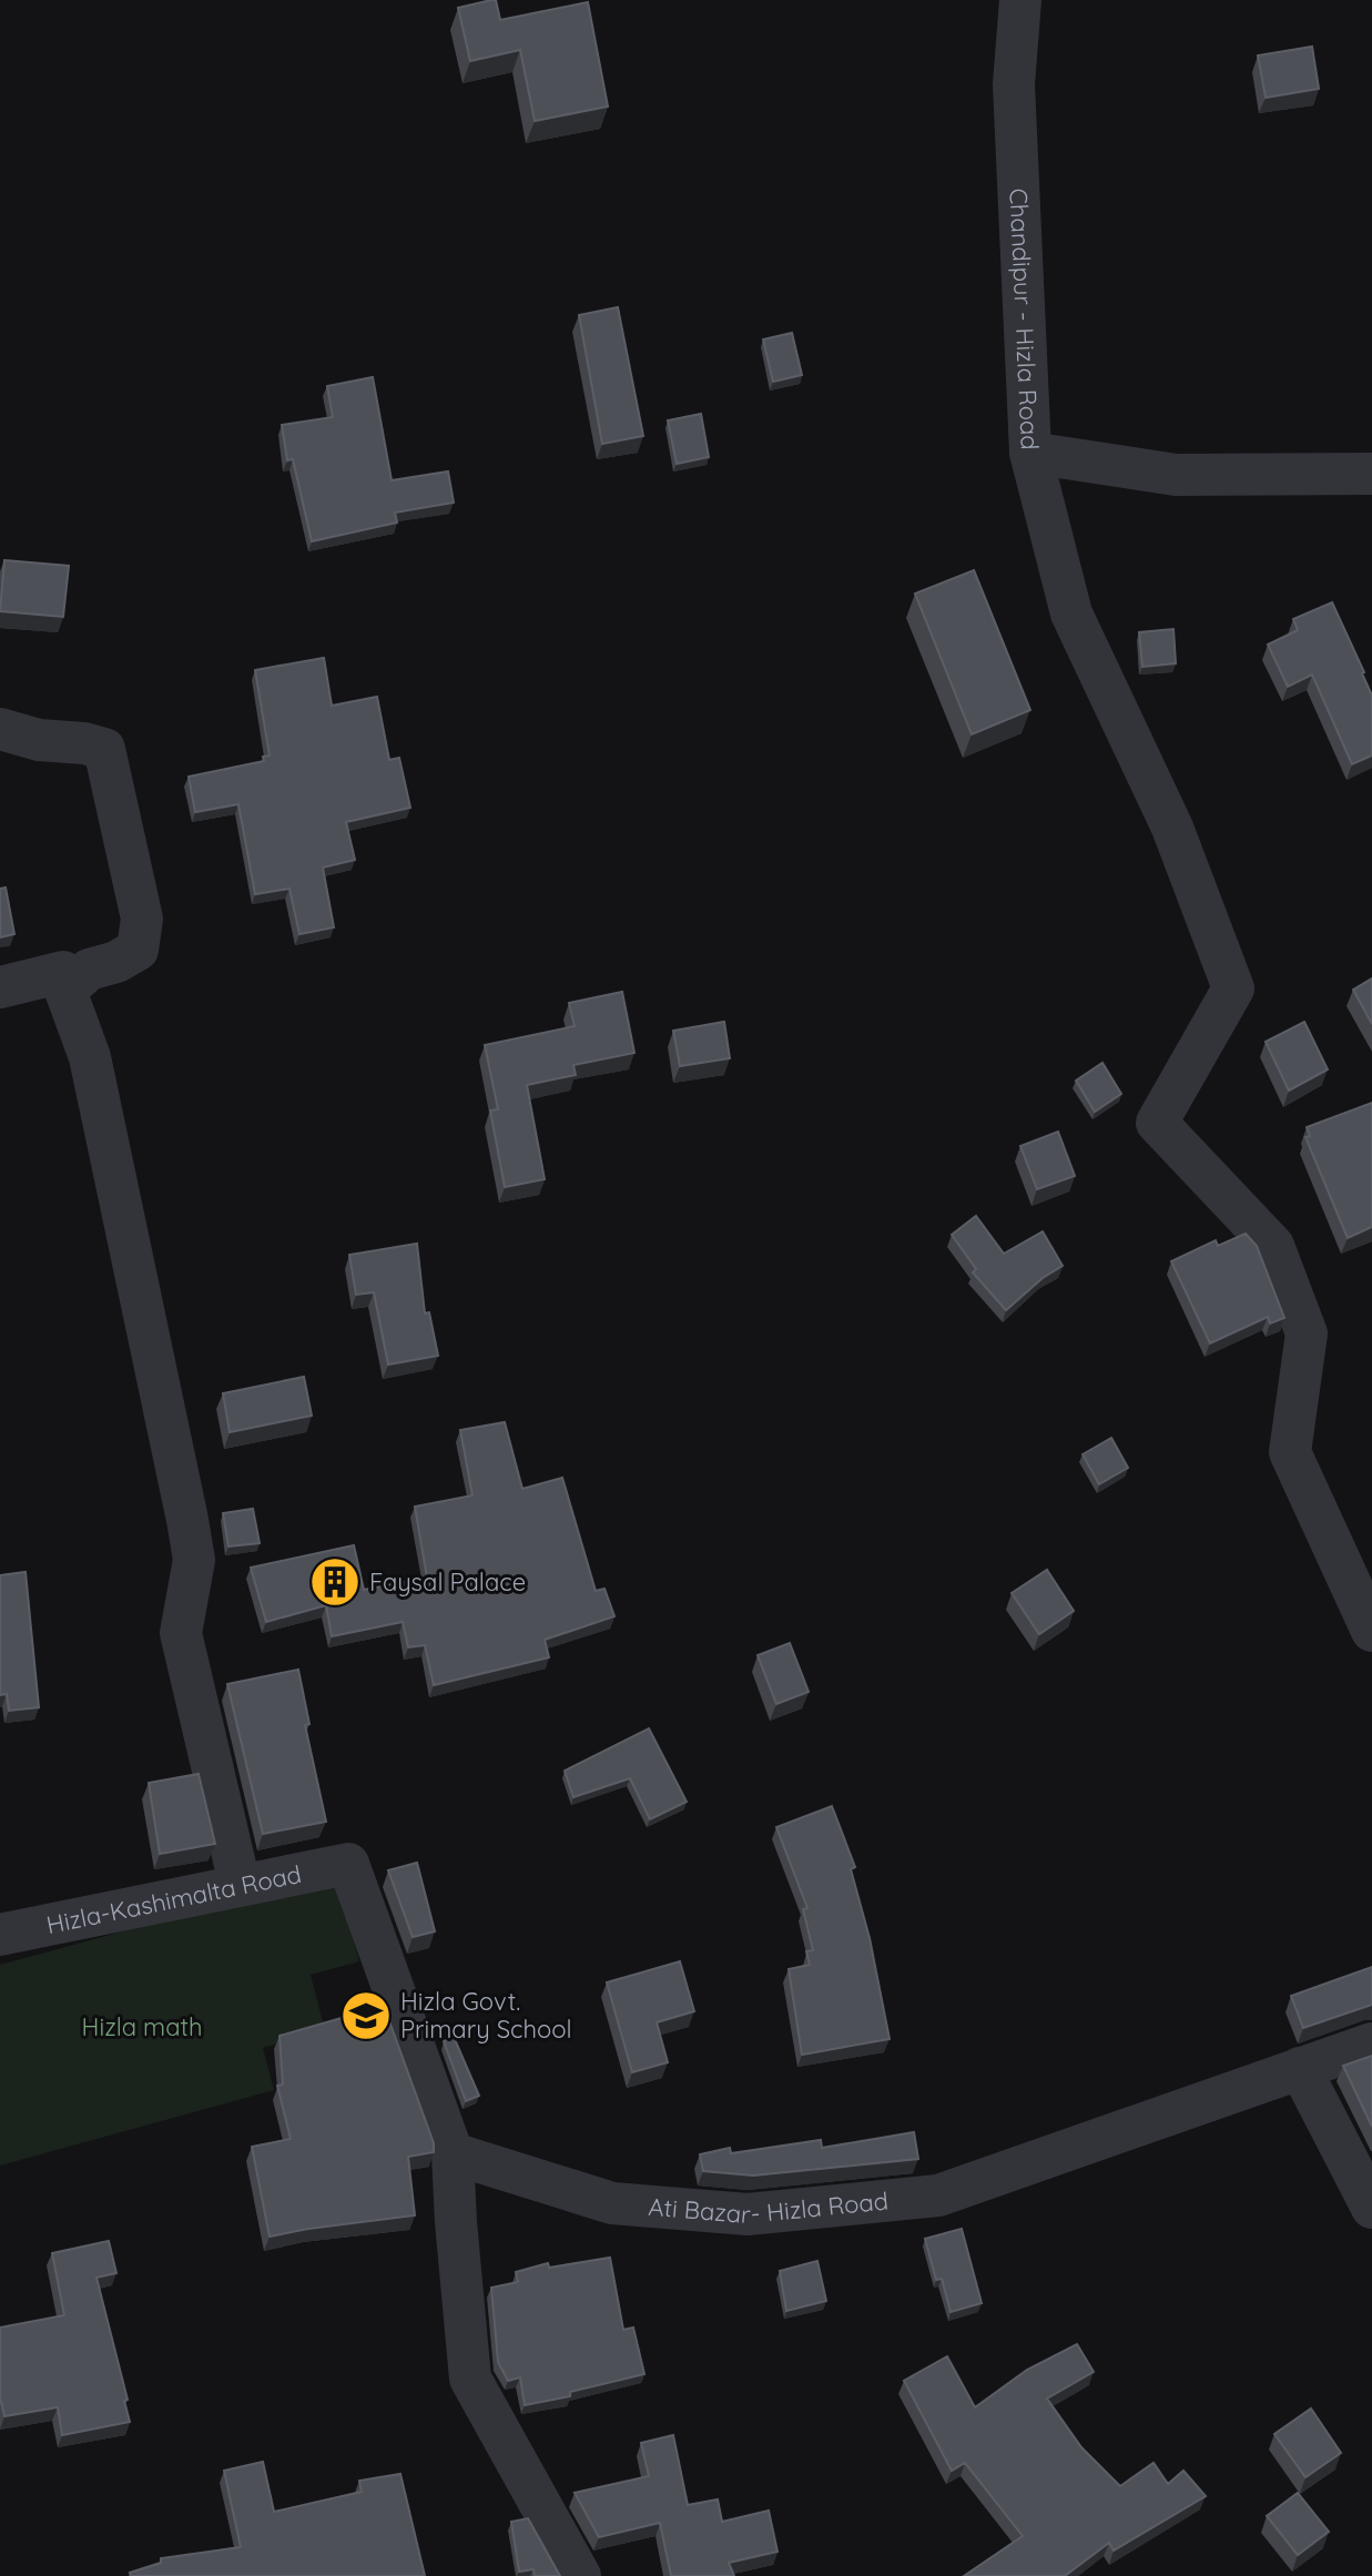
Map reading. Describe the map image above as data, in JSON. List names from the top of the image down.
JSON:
{
  "streets": {
    "street": ["Chandipur - Hizla Road", "Hizla-Kashimalta Road", "Ati Bazar- Hizla Road"]
  },
  "crossings": [
    ["Hizla-Kashimalta Road", "Ati Bazar- Hizla Road"]
  ],
  "parks": ["Hizla math"],
  "places": {
    "building": ["Faysal Palace"],
    "school or university": ["Hizla Govt. Primary School"]
  }
}
